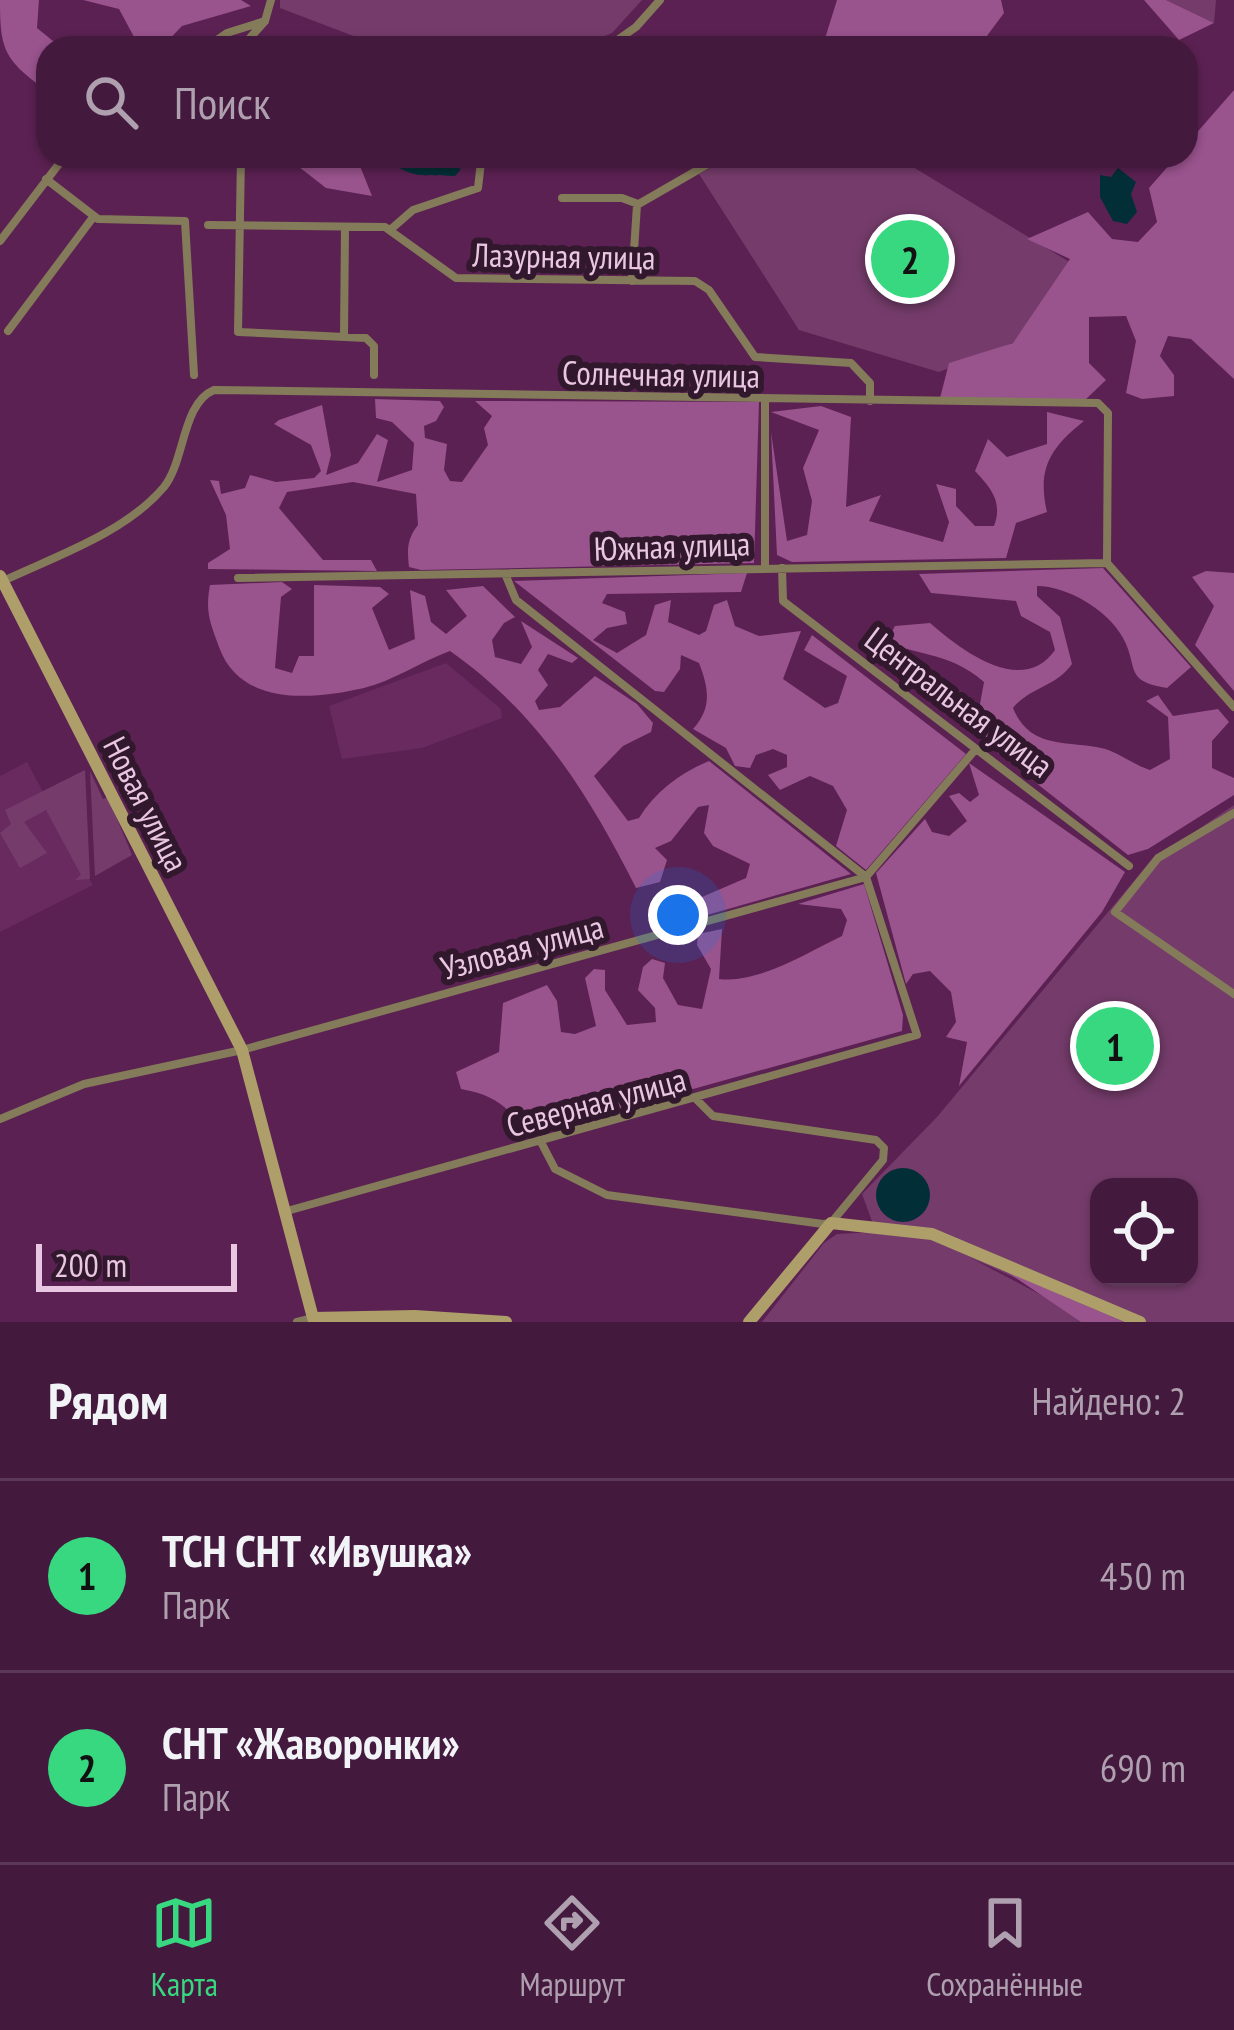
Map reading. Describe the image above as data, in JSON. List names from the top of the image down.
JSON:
{
  "streets": {
    "street": [
      "Лазурная улица",
      "Солнечная улица",
      "Южная улица",
      "Центральная улица",
      "Новая улица",
      "Узловая улица",
      "Северная улица"
    ]
  },
  "crossings": [
    ["Лазурная улица", "Солнечная улица"],
    ["Солнечная улица", "Южная улица"],
    ["Солнечная улица", "Новая улица"],
    ["Южная улица", "Центральная улица"],
    ["Новая улица", "Узловая улица"],
    ["Новая улица", "Северная улица"],
    ["Узловая улица", "Северная улица"]
  ],
  "scale_bar": "200 m",
  "page": {
    "search": "Поиск",
    "pins": ["2", "1"],
    "scale": "200 m",
    "heading": ["Рядом", "Найдено: 2"],
    "list": [
      {
        "mark": "1",
        "name": "ТСН СНТ «Ивушка»",
        "note": "Парк",
        "value": "450 m"
      },
      {
        "mark": "2",
        "name": "СНТ «Жаворонки»",
        "note": "Парк",
        "value": "690 m"
      }
    ],
    "nav": ["Карта", "Маршрут", "Сохранённые"]
  }
}
